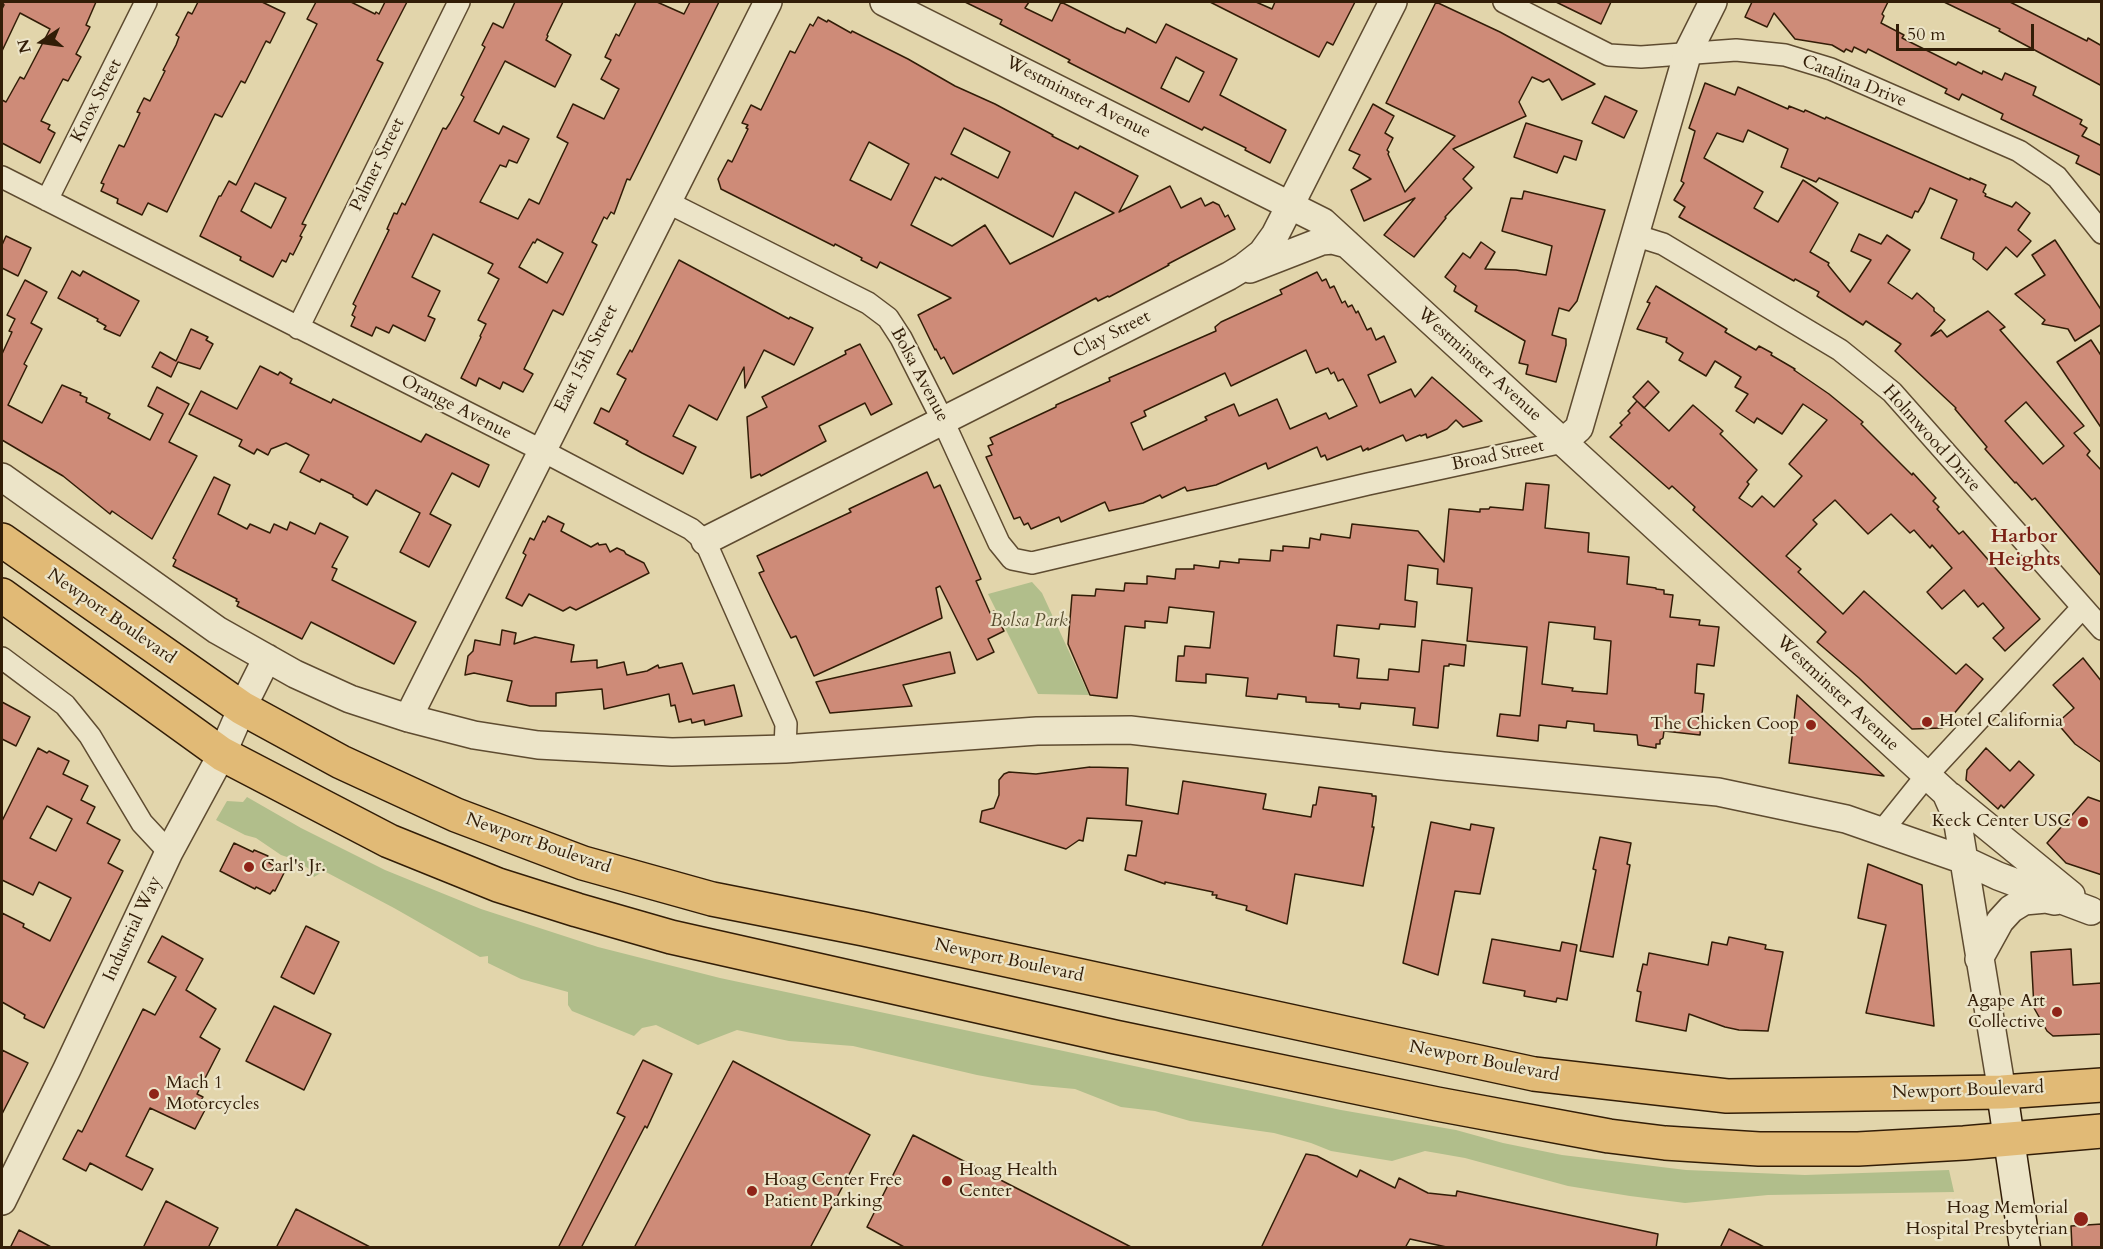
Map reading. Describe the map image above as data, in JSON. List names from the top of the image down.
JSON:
{
  "streets": {
    "highway": ["Newport Boulevard"],
    "street": [
      "Catalina Drive",
      "Westminster Avenue",
      "Knox Street",
      "Palmer Street",
      "Clay Street",
      "East 15th Street",
      "Bolsa Avenue",
      "Orange Avenue",
      "Holmwood Drive",
      "Broad Street",
      "Industrial Way"
    ]
  },
  "crossings": [
    ["Catalina Drive", "Broad Street"],
    ["Westminster Avenue", "Clay Street"],
    ["Westminster Avenue", "Broad Street"],
    ["Westminster Avenue", "Newport Boulevard"],
    ["Knox Street", "Orange Avenue"],
    ["Palmer Street", "Orange Avenue"],
    ["Clay Street", "Bolsa Avenue"],
    ["Clay Street", "Orange Avenue"],
    ["East 15th Street", "Bolsa Avenue"],
    ["East 15th Street", "Orange Avenue"],
    ["Bolsa Avenue", "Broad Street"],
    ["Holmwood Drive", "Broad Street"],
    ["Newport Boulevard", "Industrial Way"]
  ],
  "districts": ["Harbor Heights"],
  "parks": ["Bolsa Park"],
  "places": [
    "Hotel California",
    "The Chicken Coop",
    "Keck Center USC",
    "Carl's Jr.",
    "Agape Art Collective",
    "Mach 1 Motorcycles",
    "Hoag Health Center",
    "Hoag Center Free Patient Parking",
    "Hoag Memorial Hospital Presbyterian"
  ],
  "scale_bar": "50 m",
  "north": "left"
}
